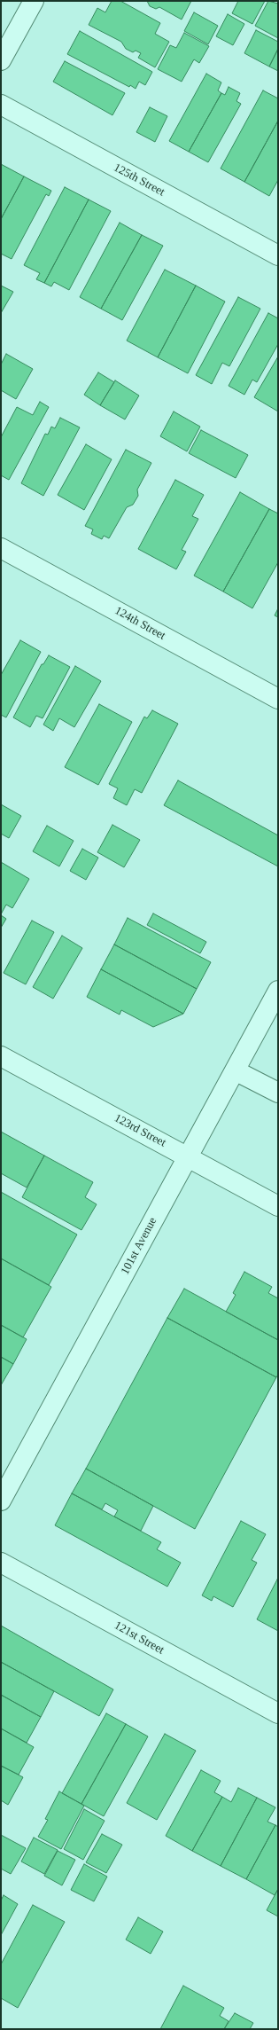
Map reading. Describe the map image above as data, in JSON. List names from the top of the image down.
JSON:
{
  "streets": {
    "street": [
      "125th Street",
      "124th Street",
      "123rd Street",
      "101st Avenue",
      "121st Street"
    ]
  },
  "crossings": [
    ["123rd Street", "101st Avenue"]
  ]
}
